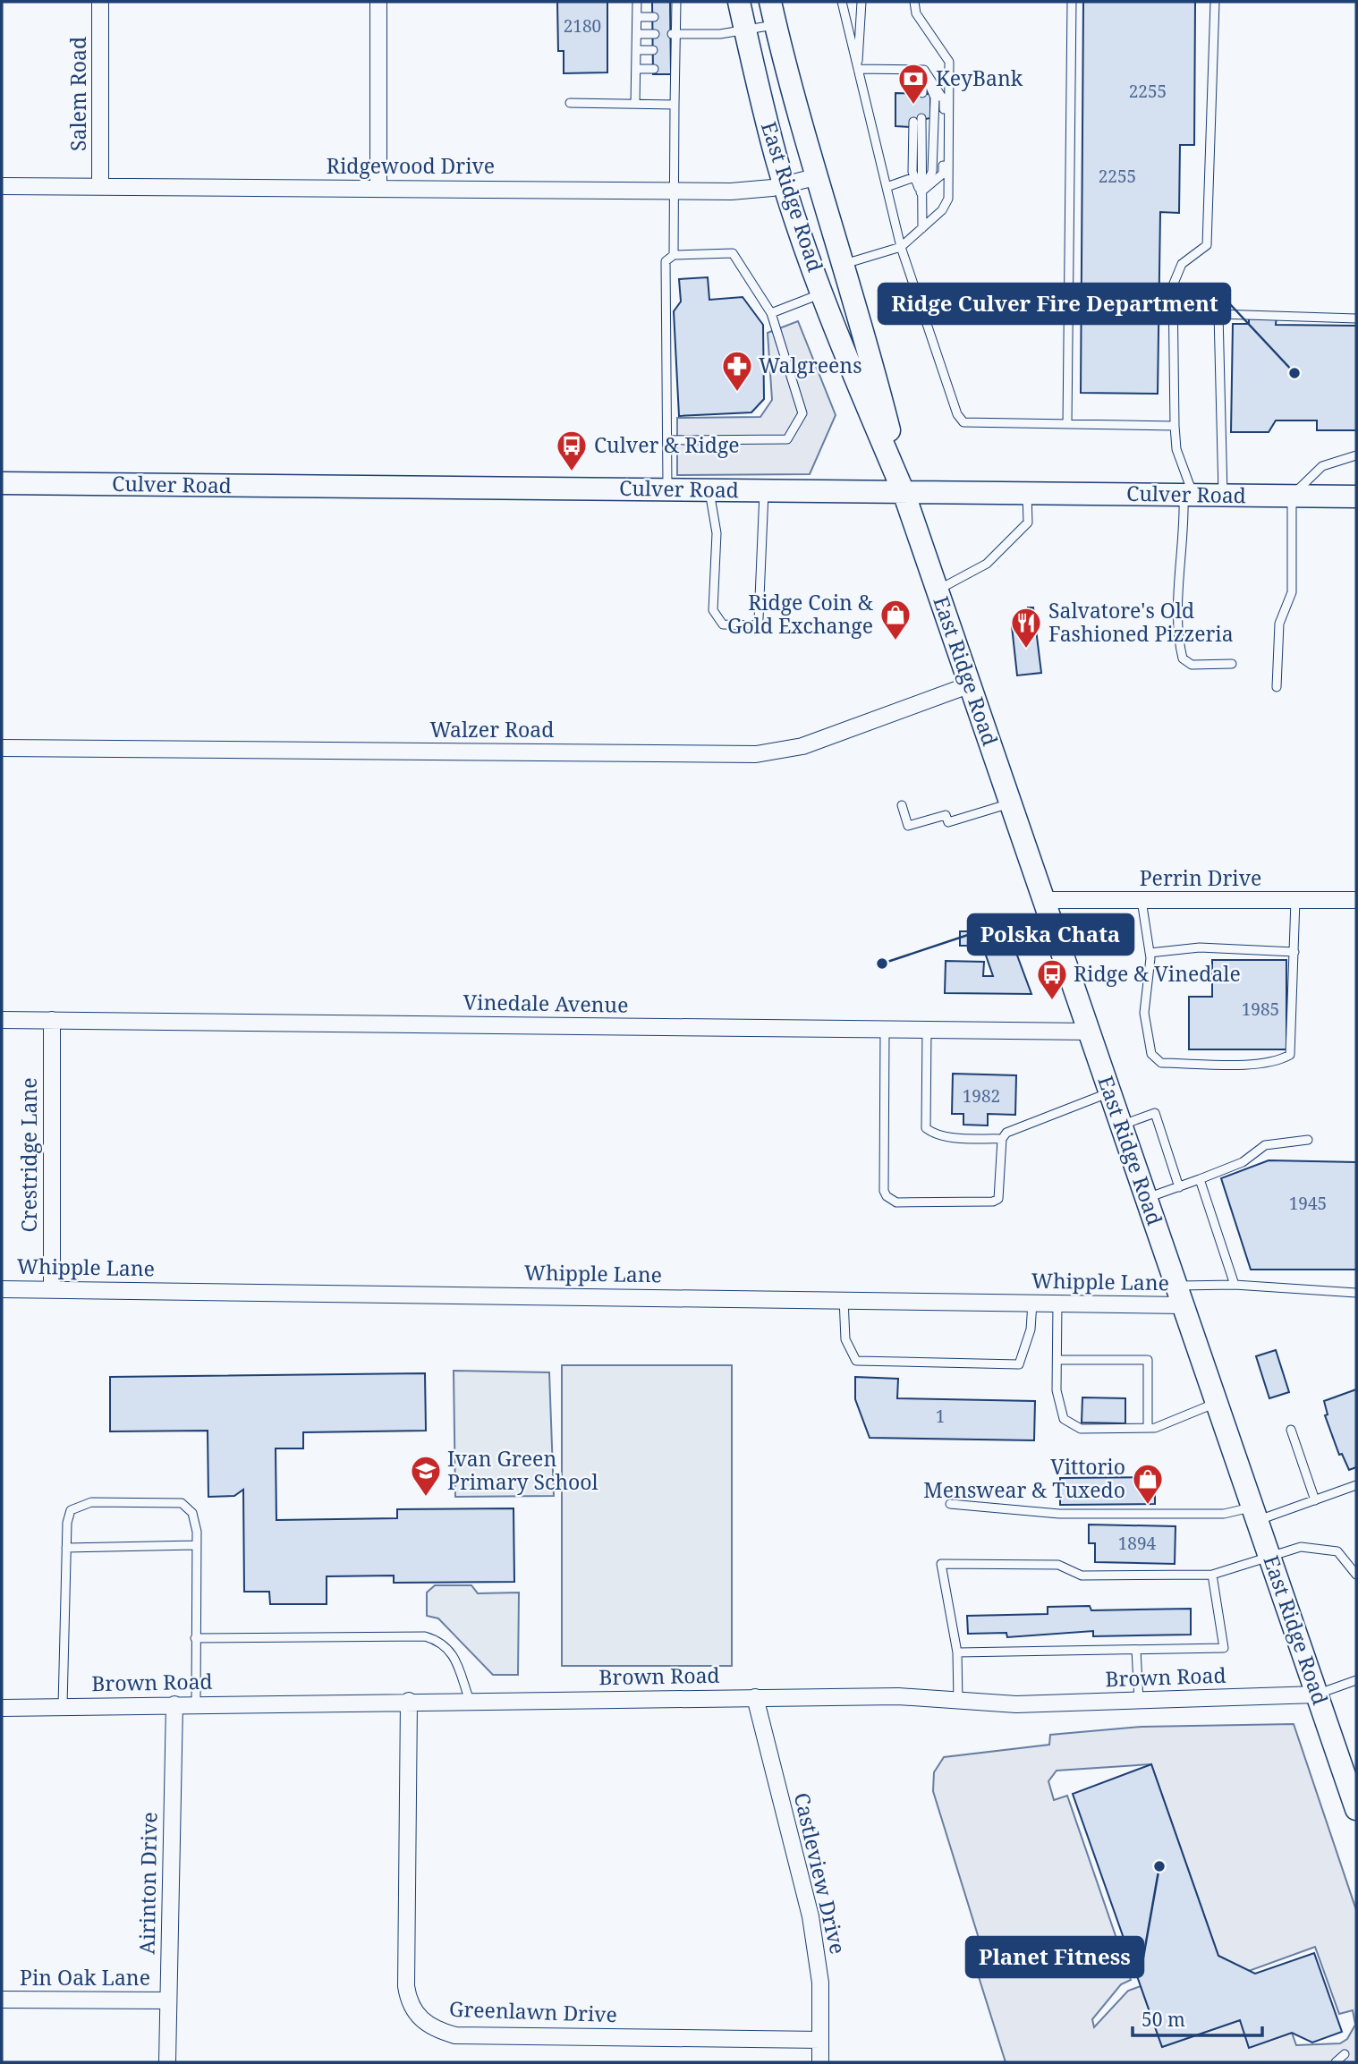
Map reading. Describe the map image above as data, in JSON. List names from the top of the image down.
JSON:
{
  "streets": {
    "main road": ["East Ridge Road", "Culver Road"],
    "street": [
      "Salem Road",
      "Ridgewood Drive",
      "Walzer Road",
      "Perrin Drive",
      "Vinedale Avenue",
      "Crestridge Lane",
      "Whipple Lane",
      "Brown Road",
      "Castleview Drive",
      "Airinton Drive",
      "Pin Oak Lane",
      "Greenlawn Drive"
    ]
  },
  "crossings": [
    ["Salem Road", "Ridgewood Drive"],
    ["Ridgewood Drive", "East Ridge Road"],
    ["East Ridge Road", "Culver Road"],
    ["East Ridge Road", "Walzer Road"],
    ["East Ridge Road", "Perrin Drive"],
    ["East Ridge Road", "Vinedale Avenue"],
    ["East Ridge Road", "Whipple Lane"],
    ["East Ridge Road", "Brown Road"],
    ["Vinedale Avenue", "Crestridge Lane"],
    ["Crestridge Lane", "Whipple Lane"],
    ["Brown Road", "Castleview Drive"],
    ["Brown Road", "Airinton Drive"],
    ["Brown Road", "Greenlawn Drive"],
    ["Castleview Drive", "Greenlawn Drive"],
    ["Airinton Drive", "Pin Oak Lane"]
  ],
  "places": {
    "bank": ["KeyBank"],
    "other": ["Ridge Culver Fire Department", "Polska Chata", "Planet Fitness"],
    "pharmacy": ["Walgreens"],
    "bus stop": ["Culver & Ridge", "Ridge & Vinedale"],
    "shop": ["Ridge Coin & Gold Exchange", "Vittorio Menswear & Tuxedo"],
    "restaurant": ["Salvatore's Old Fashioned Pizzeria"],
    "school or university": ["Ivan Green Primary School"]
  },
  "house_numbers": [
    "2180",
    "2255",
    "2255",
    "1985",
    "1982",
    "1945",
    "1",
    "1894"
  ],
  "scale_bar": "50 m"
}
